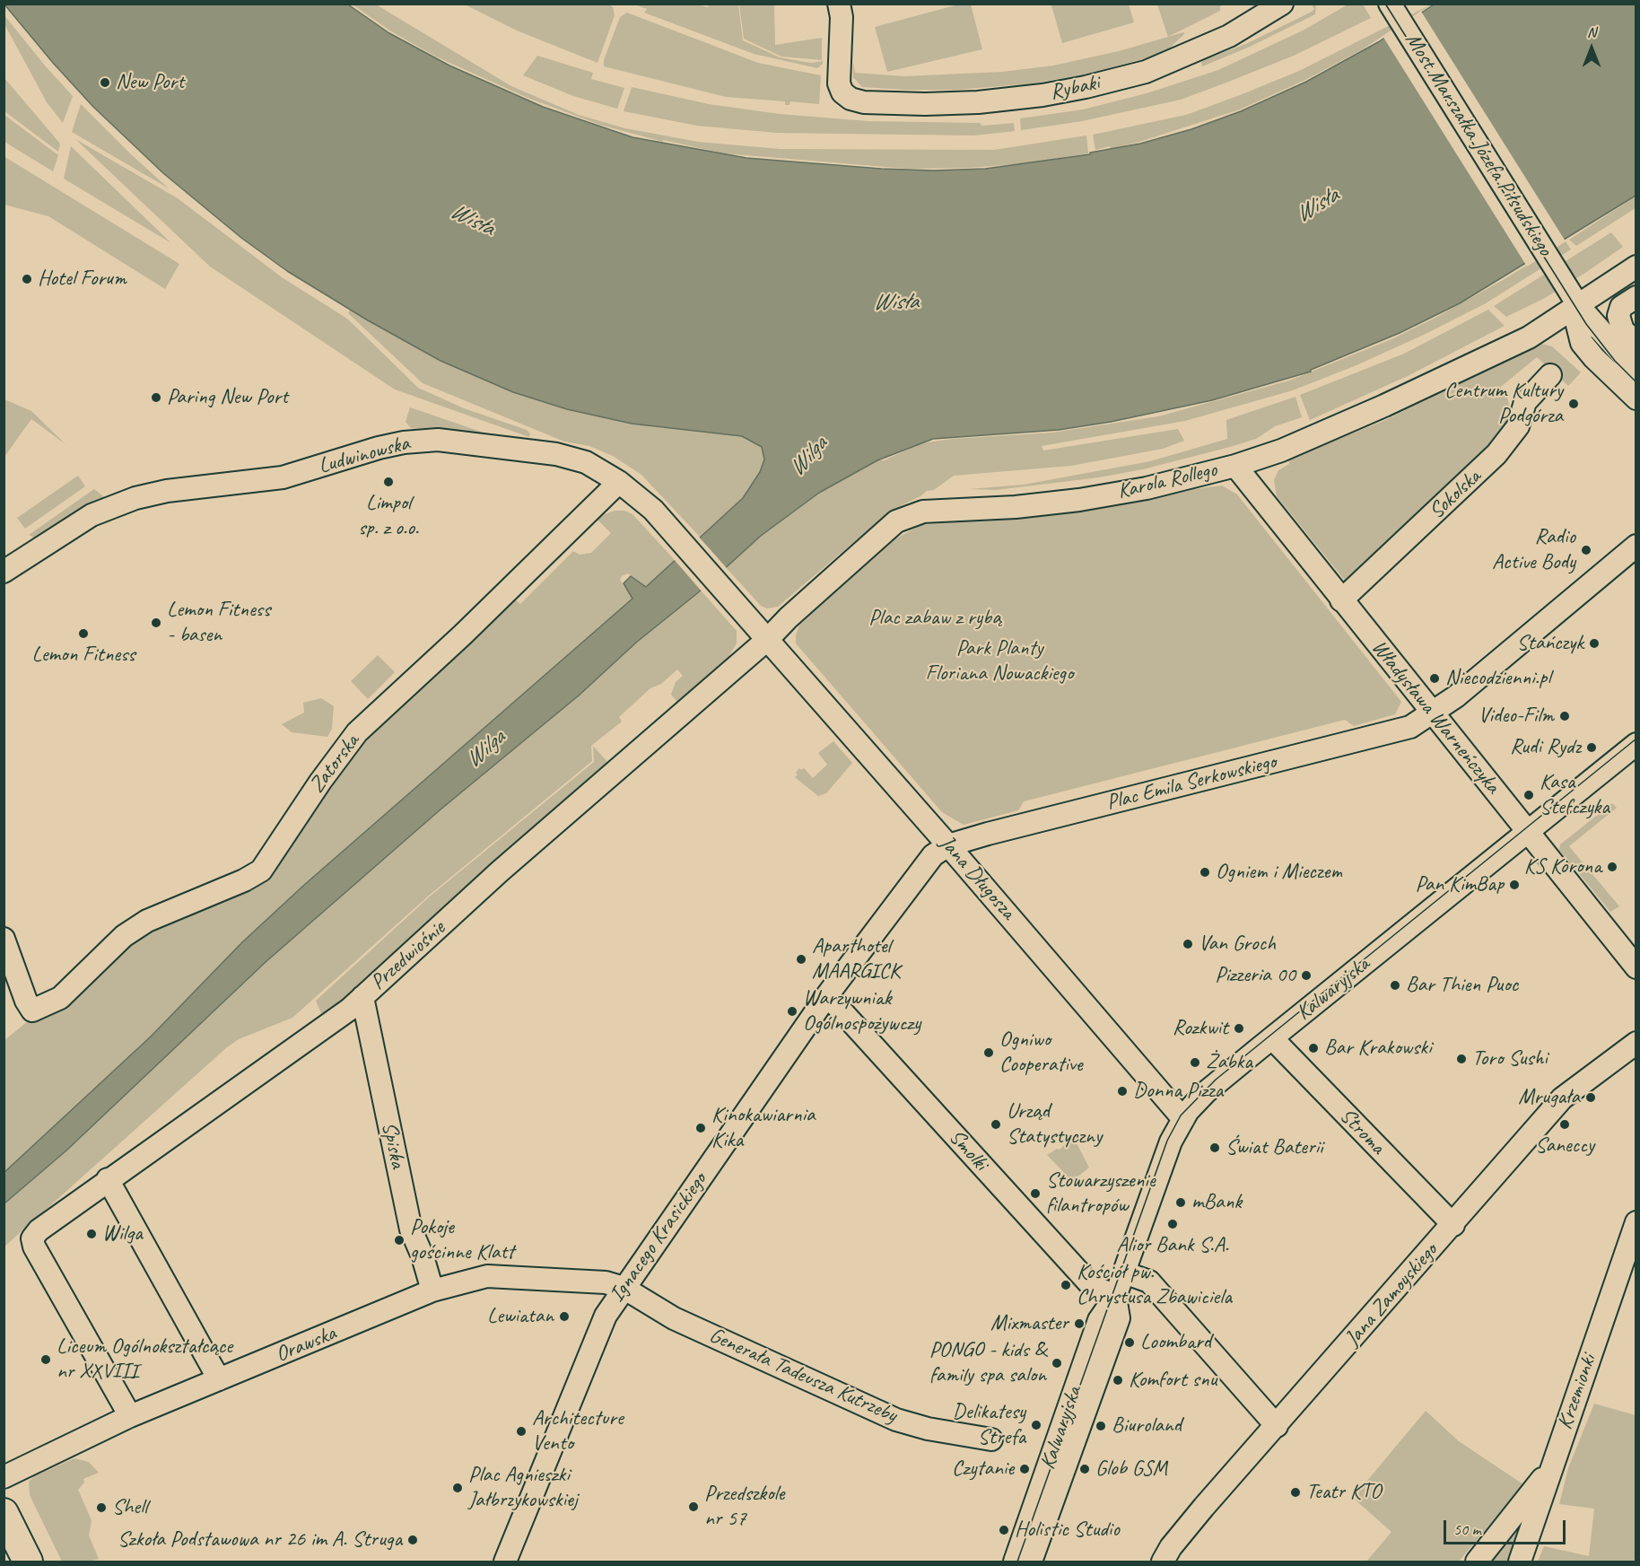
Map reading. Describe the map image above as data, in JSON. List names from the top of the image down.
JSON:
{
  "streets": {
    "street": [
      "Rybaki",
      "Most Marszałka Józefa Piłsudskiego",
      "Ludwinowska",
      "Karola Rollego",
      "Sokolska",
      "Władysława Warneńczyka",
      "Zatorska",
      "Plac Emila Serkowskiego",
      "Jana Długosza",
      "Przedwiośnie",
      "Kalwaryjska",
      "Stroma",
      "Spiska",
      "Smolki",
      "Ignacego Krasickiego",
      "Jana Zamoyskiego",
      "Orawska",
      "Generała Tadeusza Kutrzeby",
      "Krzemionki"
    ]
  },
  "crossings": [
    ["Most Marszałka Józefa Piłsudskiego", "Karola Rollego"],
    ["Ludwinowska", "Karola Rollego"],
    ["Ludwinowska", "Zatorska"],
    ["Ludwinowska", "Jana Długosza"],
    ["Ludwinowska", "Przedwiośnie"],
    ["Karola Rollego", "Władysława Warneńczyka"],
    ["Karola Rollego", "Jana Długosza"],
    ["Karola Rollego", "Przedwiośnie"],
    ["Sokolska", "Władysława Warneńczyka"],
    ["Władysława Warneńczyka", "Plac Emila Serkowskiego"],
    ["Władysława Warneńczyka", "Kalwaryjska"],
    ["Plac Emila Serkowskiego", "Jana Długosza"],
    ["Plac Emila Serkowskiego", "Ignacego Krasickiego"],
    ["Jana Długosza", "Przedwiośnie"],
    ["Jana Długosza", "Kalwaryjska"],
    ["Jana Długosza", "Ignacego Krasickiego"],
    ["Przedwiośnie", "Spiska"],
    ["Przedwiośnie", "Orawska"],
    ["Kalwaryjska", "Stroma"],
    ["Kalwaryjska", "Smolki"],
    ["Stroma", "Jana Zamoyskiego"],
    ["Spiska", "Orawska"],
    ["Smolki", "Ignacego Krasickiego"],
    ["Ignacego Krasickiego", "Orawska"],
    ["Ignacego Krasickiego", "Generała Tadeusza Kutrzeby"],
    ["Orawska", "Generała Tadeusza Kutrzeby"]
  ],
  "water": ["Wisła", "Wilga"],
  "parks": ["Plac zabaw z rybą", "Park Planty Floriana Nowackiego"],
  "places": [
    "New Port",
    "Hotel Forum",
    "Paring New Port",
    "Centrum Kultury Podgórza",
    "Limpol sp. z o.o.",
    "Radio Active Body",
    "Lemon Fitness - basen",
    "Lemon Fitness",
    "Stańczyk",
    "Niecodzienni.pl",
    "Video-Film",
    "Rudi Rydz",
    "Kasa Stefczyka",
    "KS Korona",
    "Ogniem i Mieczem",
    "Pan KimBap",
    "Van Groch",
    "Aparthotel MAARGICK",
    "Pizzeria 00",
    "Bar Thien Puoc",
    "Warzywniak Ogólnospożywczy",
    "Rozkwit",
    "Bar Krakowski",
    "Ogniwo Cooperative",
    "Toro Sushi",
    "Żabka",
    "Donna Pizza",
    "Mrugała",
    "Urząd Statystyczny",
    "Saneccy",
    "Kinokawiarnia Kika",
    "Świat Baterii",
    "Stowarzyszenie filantropów",
    "mBank",
    "Alior Bank S.A.",
    "Wilga",
    "Pokoje gościnne Klatt",
    "Kościół pw. Chrystusa Zbawiciela",
    "Lewiatan",
    "Mixmaster",
    "Loombard",
    "Liceum Ogólnokształcące nr XXVIII",
    "PONGO - kids & family spa salon",
    "Komfort snu",
    "Delikatesy Strefa",
    "Biuroland",
    "Architecture Vento",
    "Czytanie",
    "Glob GSM",
    "Plac Agnieszki Jałbrzykowskiej",
    "Teatr KTO",
    "Przedszkole nr 57",
    "Shell",
    "Holistic Studio",
    "Szkoła Podstawowa nr 26 im A. Struga"
  ],
  "scale_bar": "50 m",
  "north": "top"
}
